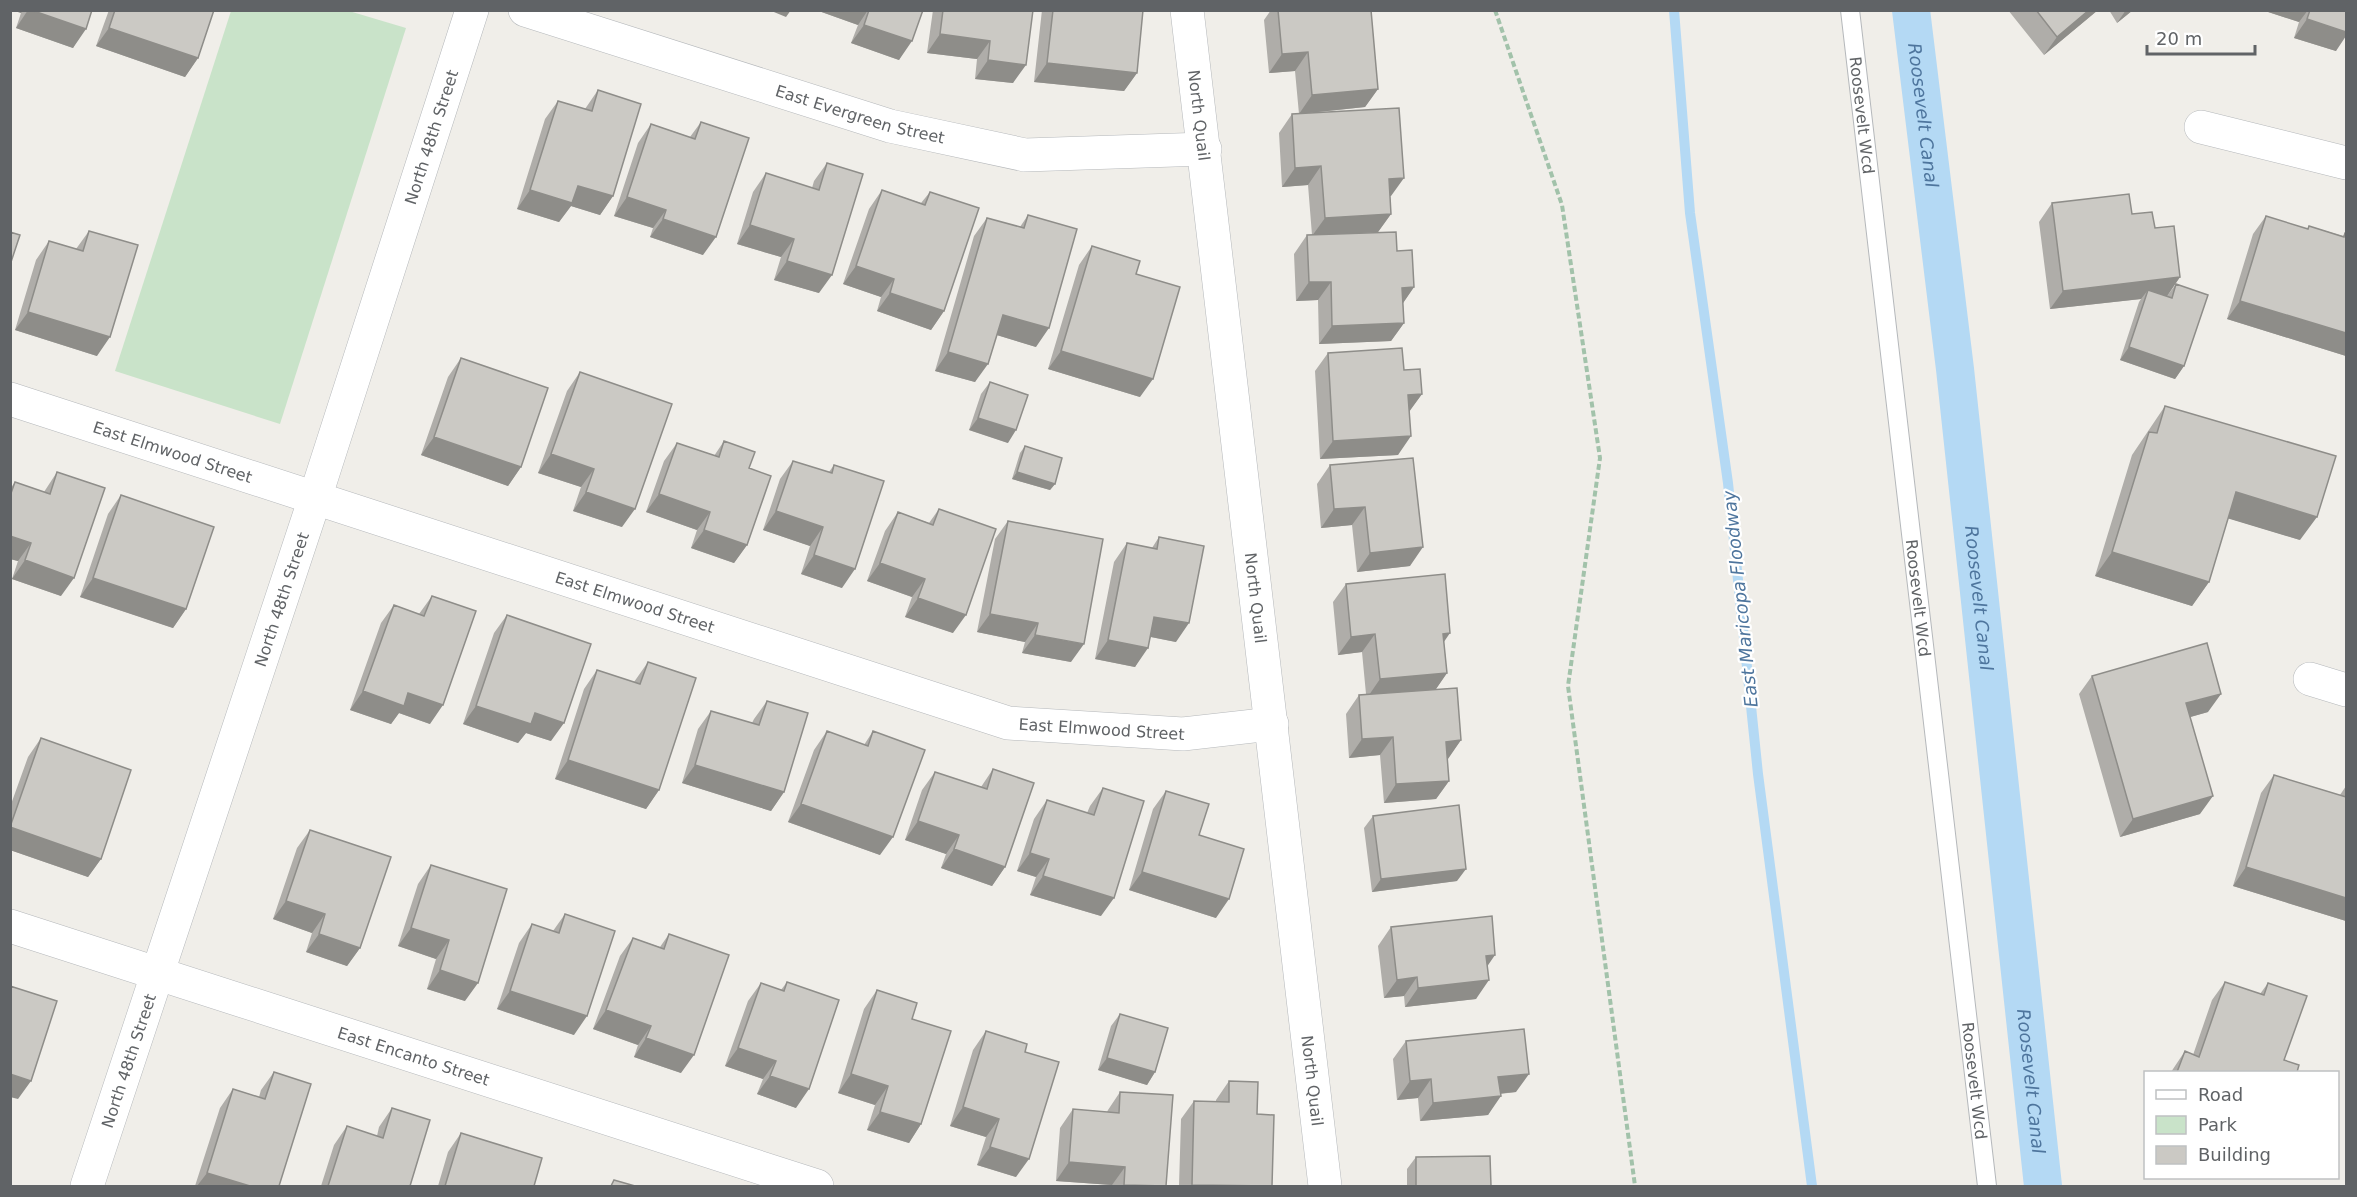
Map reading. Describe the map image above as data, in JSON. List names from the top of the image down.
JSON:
{
  "streets": {
    "street": [
      "East Evergreen Street",
      "North Quail",
      "North 48th Street",
      "East Elmwood Street",
      "East Encanto Street"
    ],
    "lane": ["Roosevelt Wcd"]
  },
  "crossings": [
    ["East Evergreen Street", "North Quail"],
    ["North Quail", "East Elmwood Street"],
    ["North 48th Street", "East Elmwood Street"],
    ["North 48th Street", "East Encanto Street"]
  ],
  "water": ["Roosevelt Canal", "East Maricopa Floodway"],
  "legend": ["Road", "Park", "Building"],
  "scale_bar": "20 m"
}
